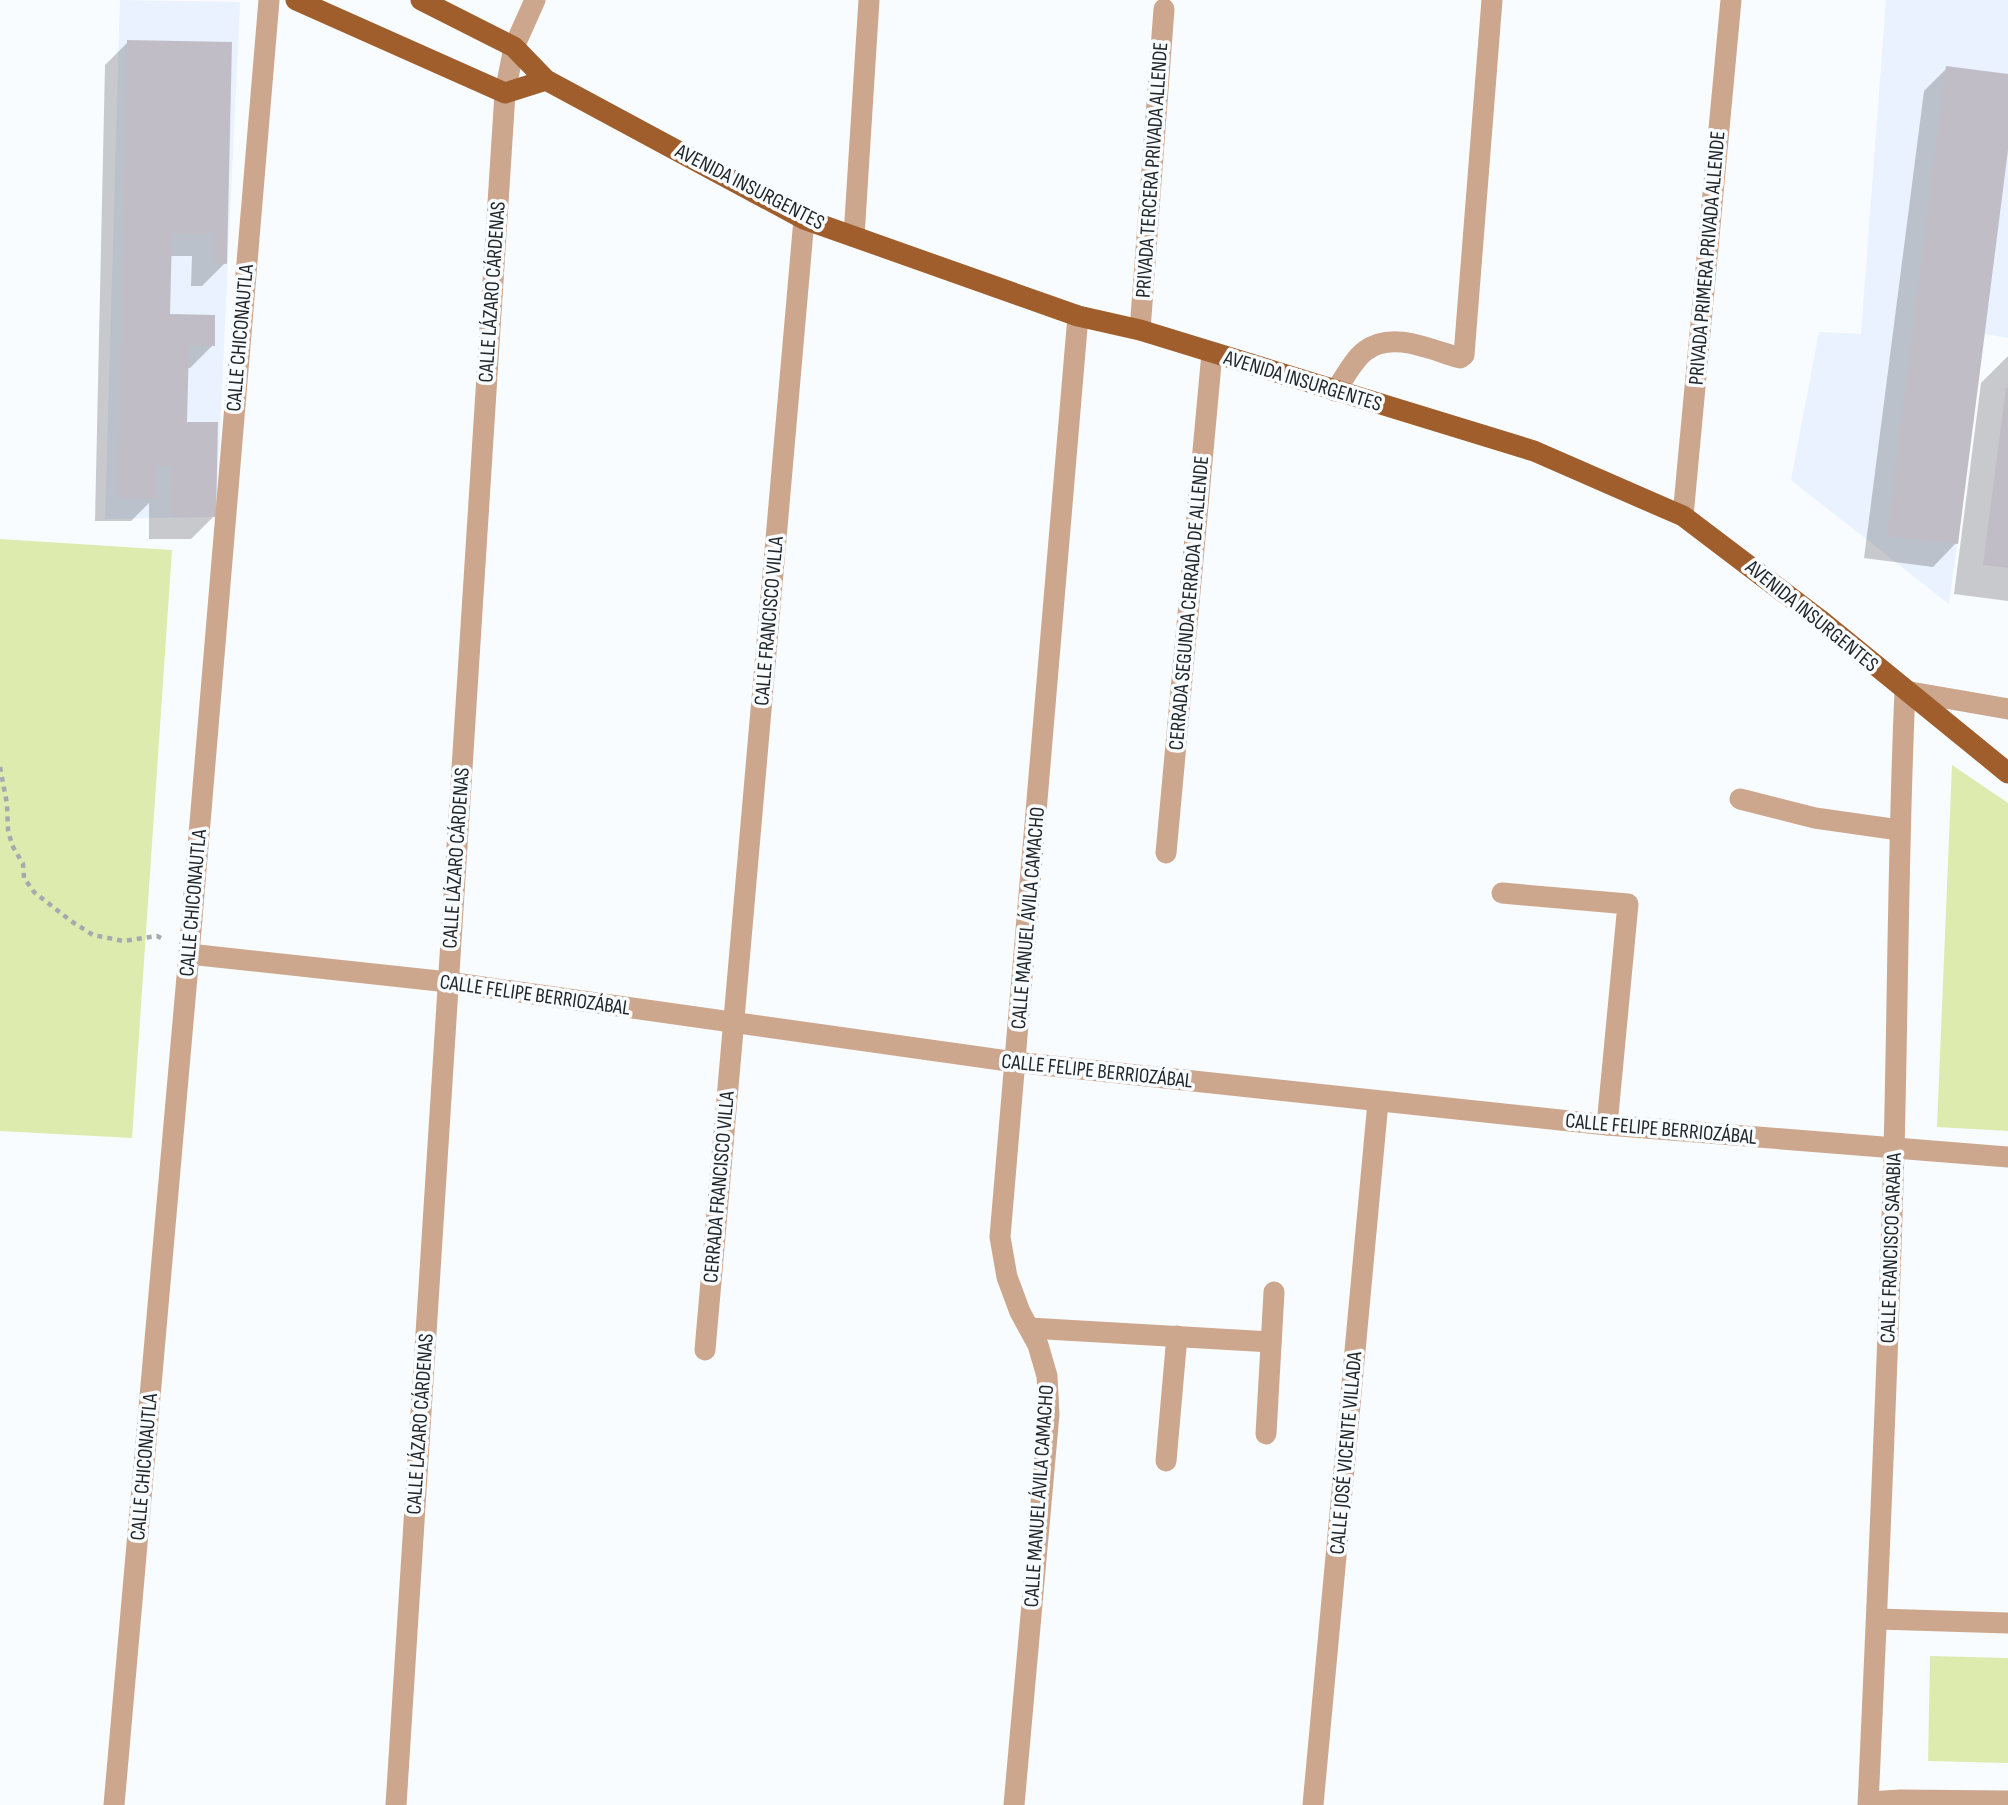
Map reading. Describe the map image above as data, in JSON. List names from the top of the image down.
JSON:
{
  "streets": {
    "main road": ["AVENIDA INSURGENTES"],
    "street": [
      "PRIVADA TERCERA PRIVADA ALLENDE",
      "PRIVADA PRIMERA PRIVADA ALLENDE",
      "CALLE LÁZARO CÁRDENAS",
      "CALLE CHICONAUTLA",
      "CERRADA SEGUNDA CERRADA DE ALLENDE",
      "CALLE FRANCISCO VILLA",
      "CALLE MANUEL ÁVILA CAMACHO",
      "CALLE FELIPE BERRIOZÁBAL",
      "CERRADA FRANCISCO VILLA",
      "CALLE FRANCISCO SARABIA",
      "CALLE JOSÉ VICENTE VILLADA"
    ]
  },
  "crossings": [
    ["PRIVADA TERCERA PRIVADA ALLENDE", "AVENIDA INSURGENTES"],
    ["AVENIDA INSURGENTES", "PRIVADA PRIMERA PRIVADA ALLENDE"],
    ["AVENIDA INSURGENTES", "CALLE LÁZARO CÁRDENAS"],
    ["AVENIDA INSURGENTES", "CERRADA SEGUNDA CERRADA DE ALLENDE"],
    ["AVENIDA INSURGENTES", "CALLE FRANCISCO VILLA"],
    ["AVENIDA INSURGENTES", "CALLE MANUEL ÁVILA CAMACHO"],
    ["AVENIDA INSURGENTES", "CALLE FRANCISCO SARABIA"],
    ["CALLE LÁZARO CÁRDENAS", "CALLE FELIPE BERRIOZÁBAL"],
    ["CALLE CHICONAUTLA", "CALLE FELIPE BERRIOZÁBAL"],
    ["CALLE FRANCISCO VILLA", "CALLE FELIPE BERRIOZÁBAL"],
    ["CALLE FRANCISCO VILLA", "CERRADA FRANCISCO VILLA"],
    ["CALLE MANUEL ÁVILA CAMACHO", "CALLE FELIPE BERRIOZÁBAL"],
    ["CALLE FELIPE BERRIOZÁBAL", "CERRADA FRANCISCO VILLA"],
    ["CALLE FELIPE BERRIOZÁBAL", "CALLE FRANCISCO SARABIA"],
    ["CALLE FELIPE BERRIOZÁBAL", "CALLE JOSÉ VICENTE VILLADA"]
  ]
}
